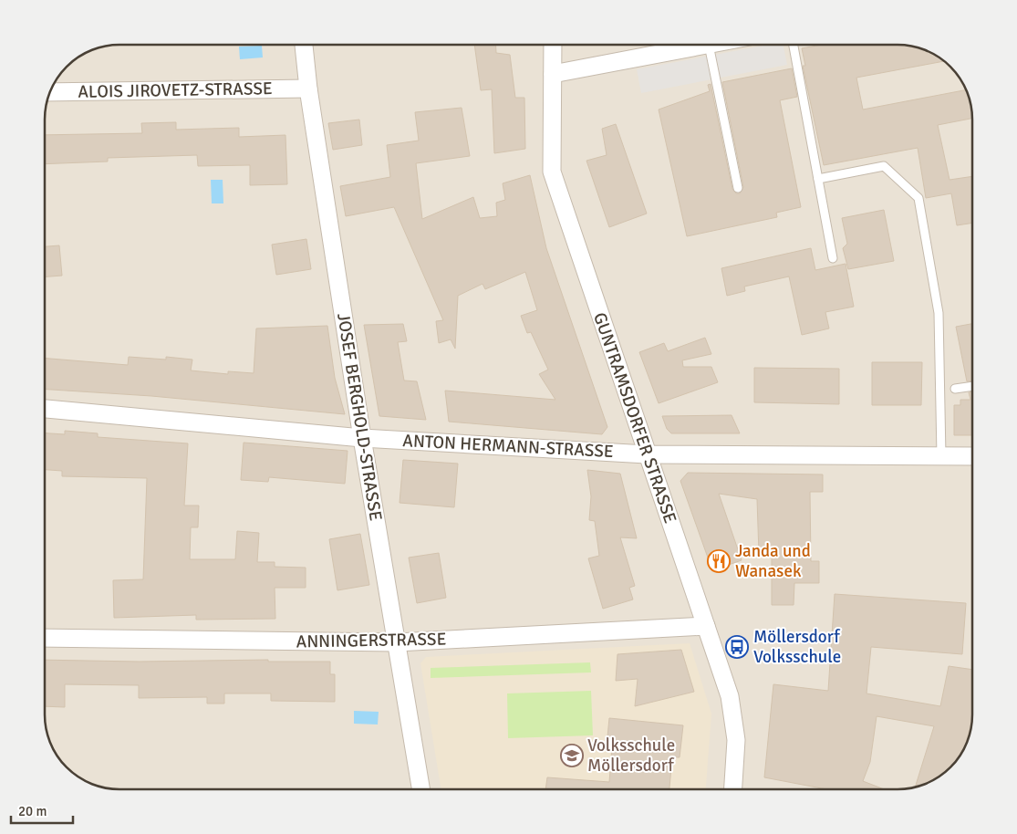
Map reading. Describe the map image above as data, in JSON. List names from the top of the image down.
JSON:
{
  "streets": {
    "street": [
      "ALOIS JIROVETZ-STRASSE",
      "JOSEF BERGHOLD-STRASSE",
      "GUNTRAMSDORFER STRASSE",
      "ANTON HERMANN-STRASSE",
      "ANNINGERSTRASSE"
    ]
  },
  "crossings": [
    ["ALOIS JIROVETZ-STRASSE", "JOSEF BERGHOLD-STRASSE"],
    ["JOSEF BERGHOLD-STRASSE", "ANTON HERMANN-STRASSE"],
    ["JOSEF BERGHOLD-STRASSE", "ANNINGERSTRASSE"],
    ["GUNTRAMSDORFER STRASSE", "ANTON HERMANN-STRASSE"],
    ["GUNTRAMSDORFER STRASSE", "ANNINGERSTRASSE"]
  ],
  "places": {
    "restaurant": ["Janda und Wanasek"],
    "bus stop": ["Möllersdorf Volksschule"],
    "school or university": ["Volksschule Möllersdorf"]
  },
  "scale_bar": "20 m"
}
